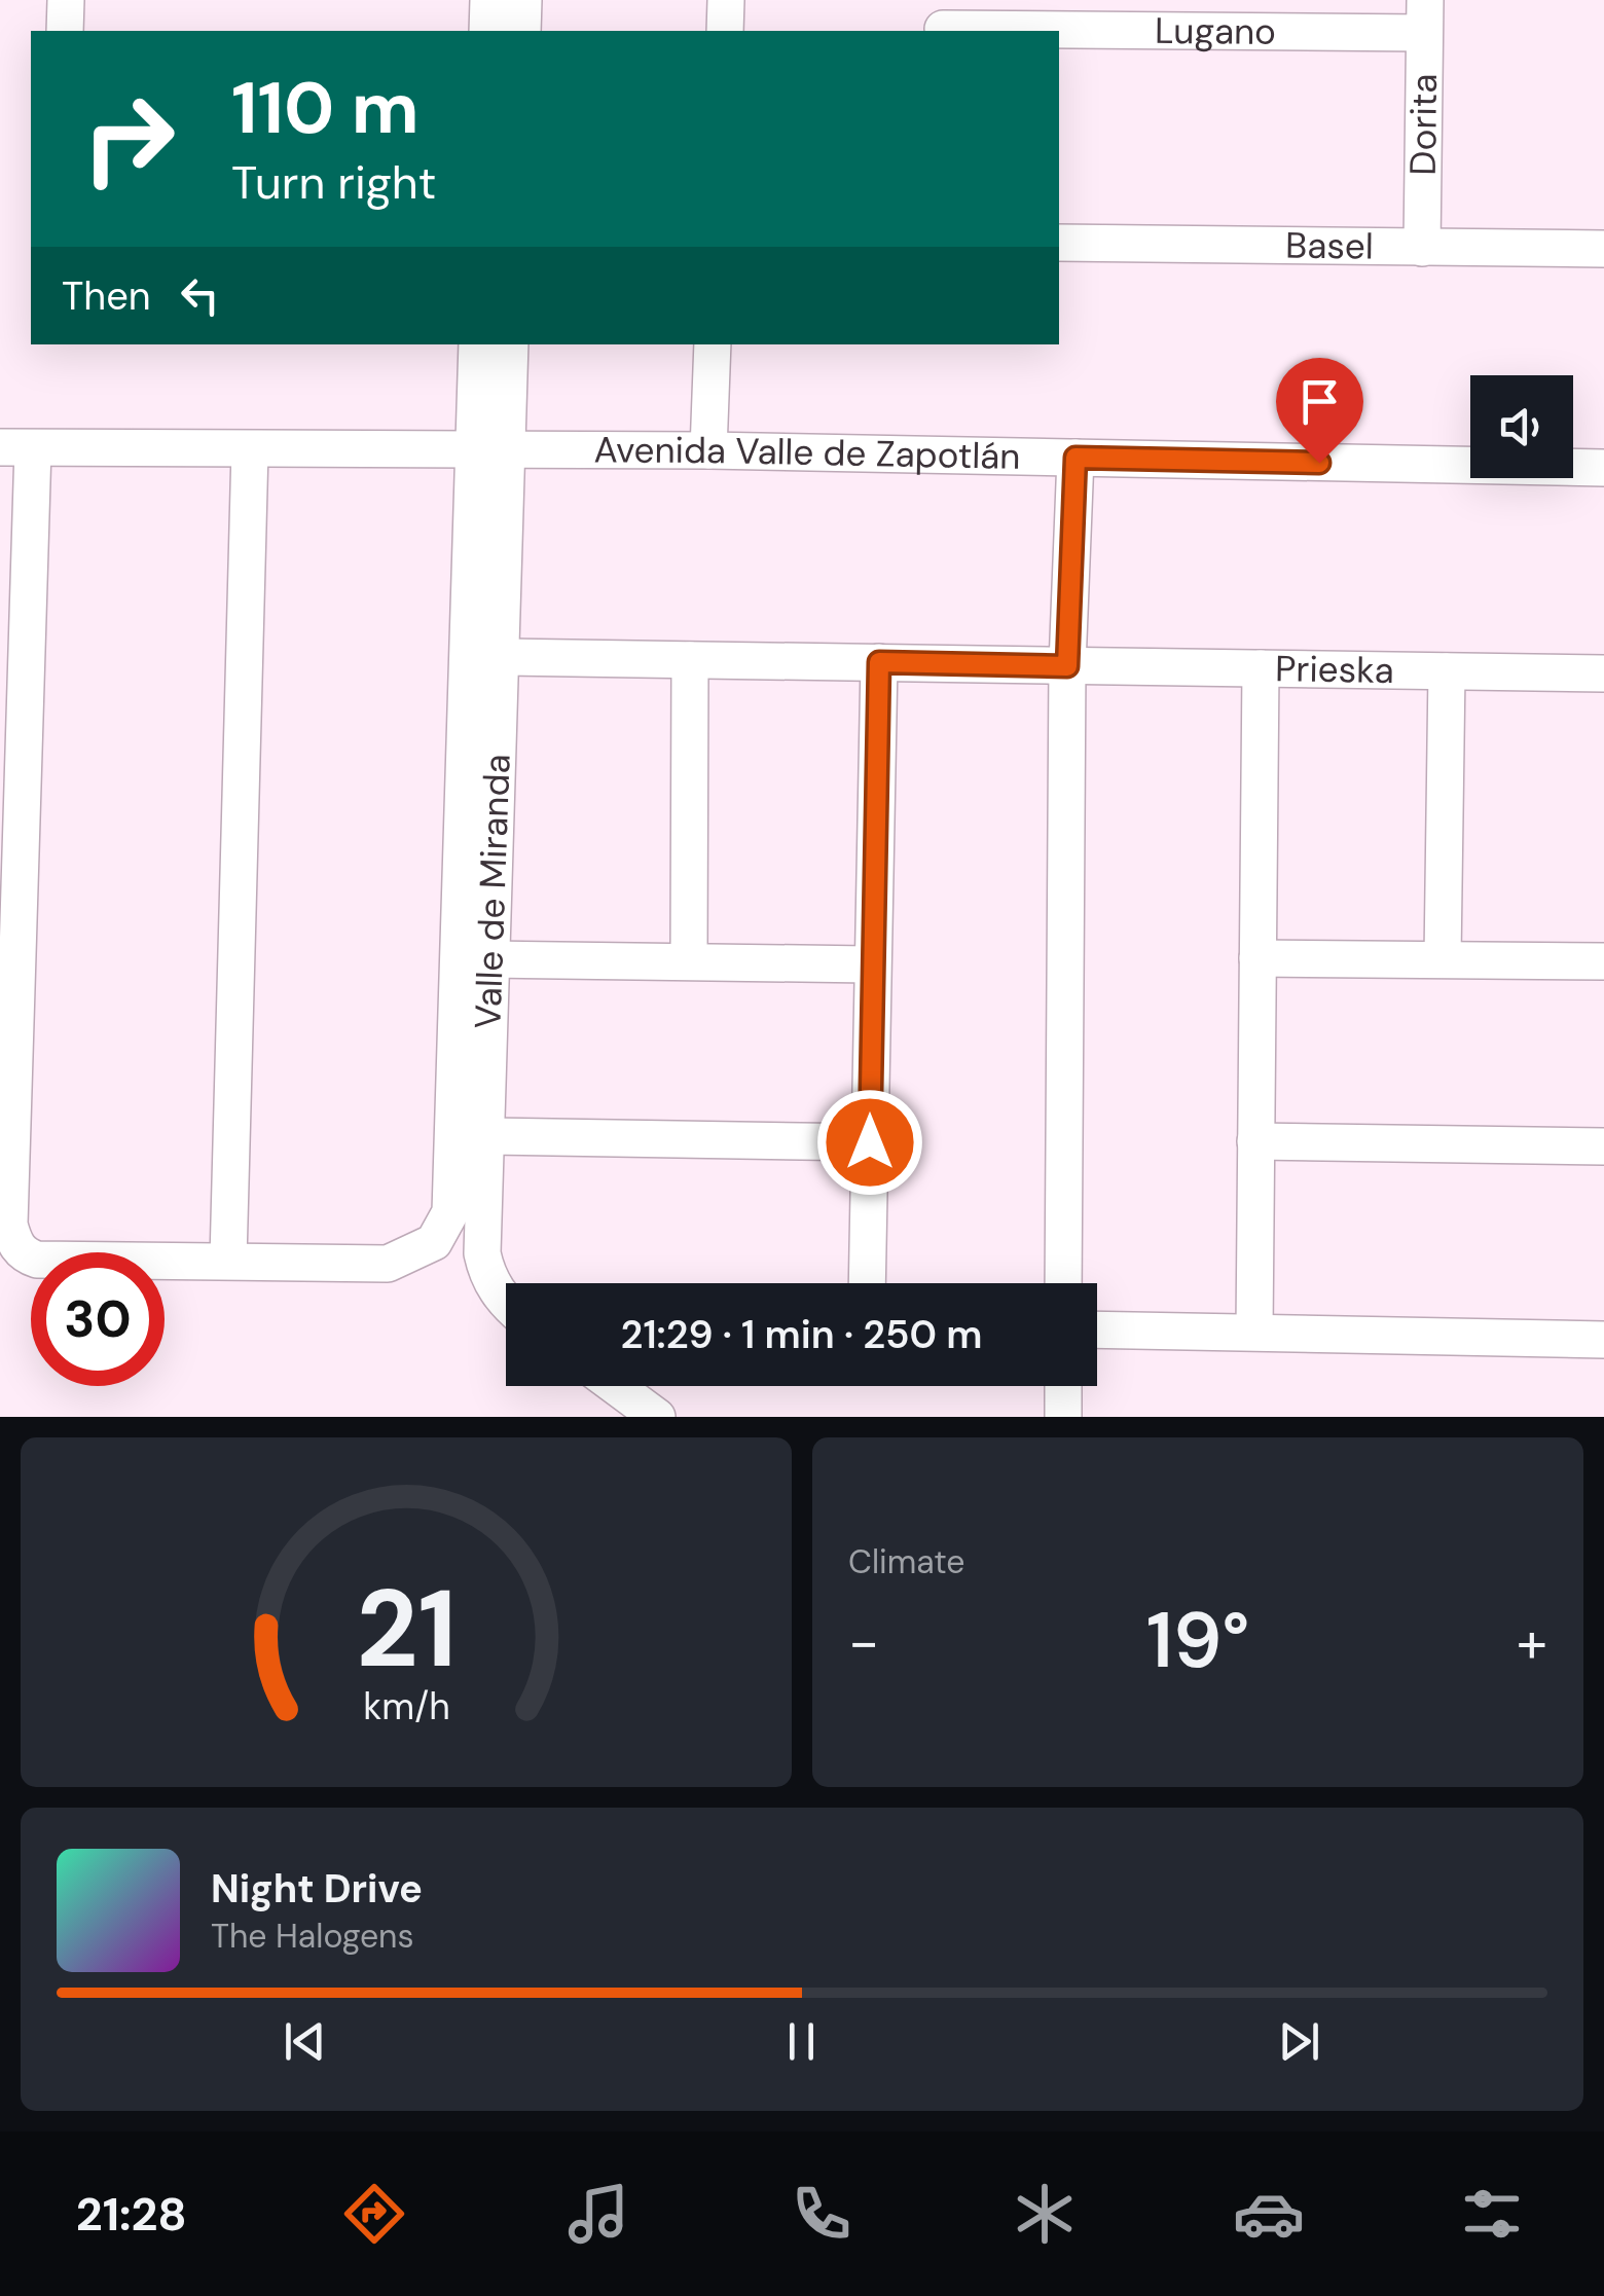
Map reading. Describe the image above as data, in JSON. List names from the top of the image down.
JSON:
{
  "streets": {
    "street": [
      "Lugano",
      "Dorita",
      "Basel",
      "Avenida Valle de Zapotlán",
      "Prieska",
      "Valle de Miranda"
    ]
  },
  "crossings": [
    ["Lugano", "Dorita"],
    ["Dorita", "Basel"],
    ["Avenida Valle de Zapotlán", "Valle de Miranda"],
    ["Prieska", "Valle de Miranda"]
  ],
  "page": {
    "turn": ["110 m", "Turn right"],
    "then": "Then",
    "limit": "30",
    "trip": "21:29 · 1 min · 250 m",
    "tile": "Climate",
    "heat": ["−", "19°", "+"],
    "song": ["Night Drive", "The Halogens"],
    "tabs": "21:28",
    "gauge": ["21", "km/h"]
  }
}
